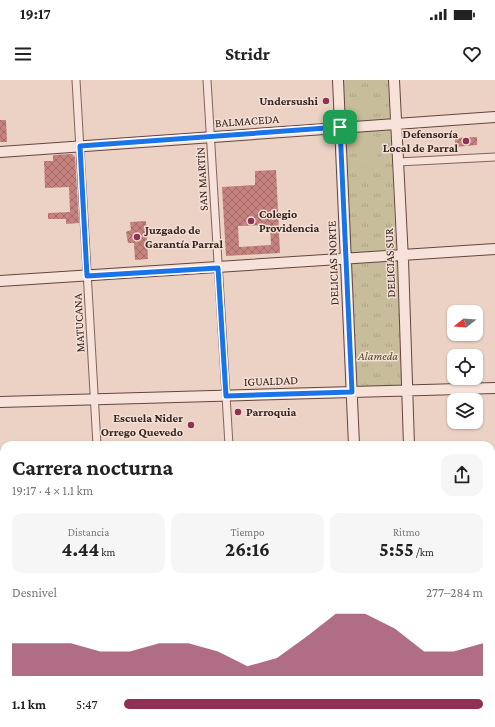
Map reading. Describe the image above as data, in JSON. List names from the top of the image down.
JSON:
{
  "streets": {
    "street": [
      "BALMACEDA",
      "SAN MARTÍN",
      "DELICIAS NORTE",
      "DELICIAS SUR",
      "MATUCANA",
      "IGUALDAD"
    ]
  },
  "crossings": [
    ["BALMACEDA", "SAN MARTÍN"],
    ["BALMACEDA", "DELICIAS NORTE"],
    ["BALMACEDA", "DELICIAS SUR"],
    ["BALMACEDA", "MATUCANA"],
    ["SAN MARTÍN", "IGUALDAD"],
    ["DELICIAS NORTE", "IGUALDAD"],
    ["DELICIAS SUR", "IGUALDAD"],
    ["MATUCANA", "IGUALDAD"]
  ],
  "parks": ["Alameda"],
  "places": [
    "Undersushi",
    "Defensoría Local de Parral",
    "Colegio Providencia",
    "Juzgado de Garantía Parral",
    "Parroquia",
    "Escuela Nider Orrego Quevedo"
  ],
  "north": "left",
  "page": {
    "status": "19:17",
    "header": "Stridr",
    "heading": ["Carrera nocturna", "19:17 · 4 × 1.1 km"],
    "stats": [
      ["Distancia", "4.44 km"],
      ["Tiempo", "26:16"],
      ["Ritmo", "5:55 /km"]
    ],
    "chart": ["Desnivel", "277–284 m"],
    "list": [
      {
        "name": "1.1 km",
        "note": "5:47"
      }
    ]
  }
}
